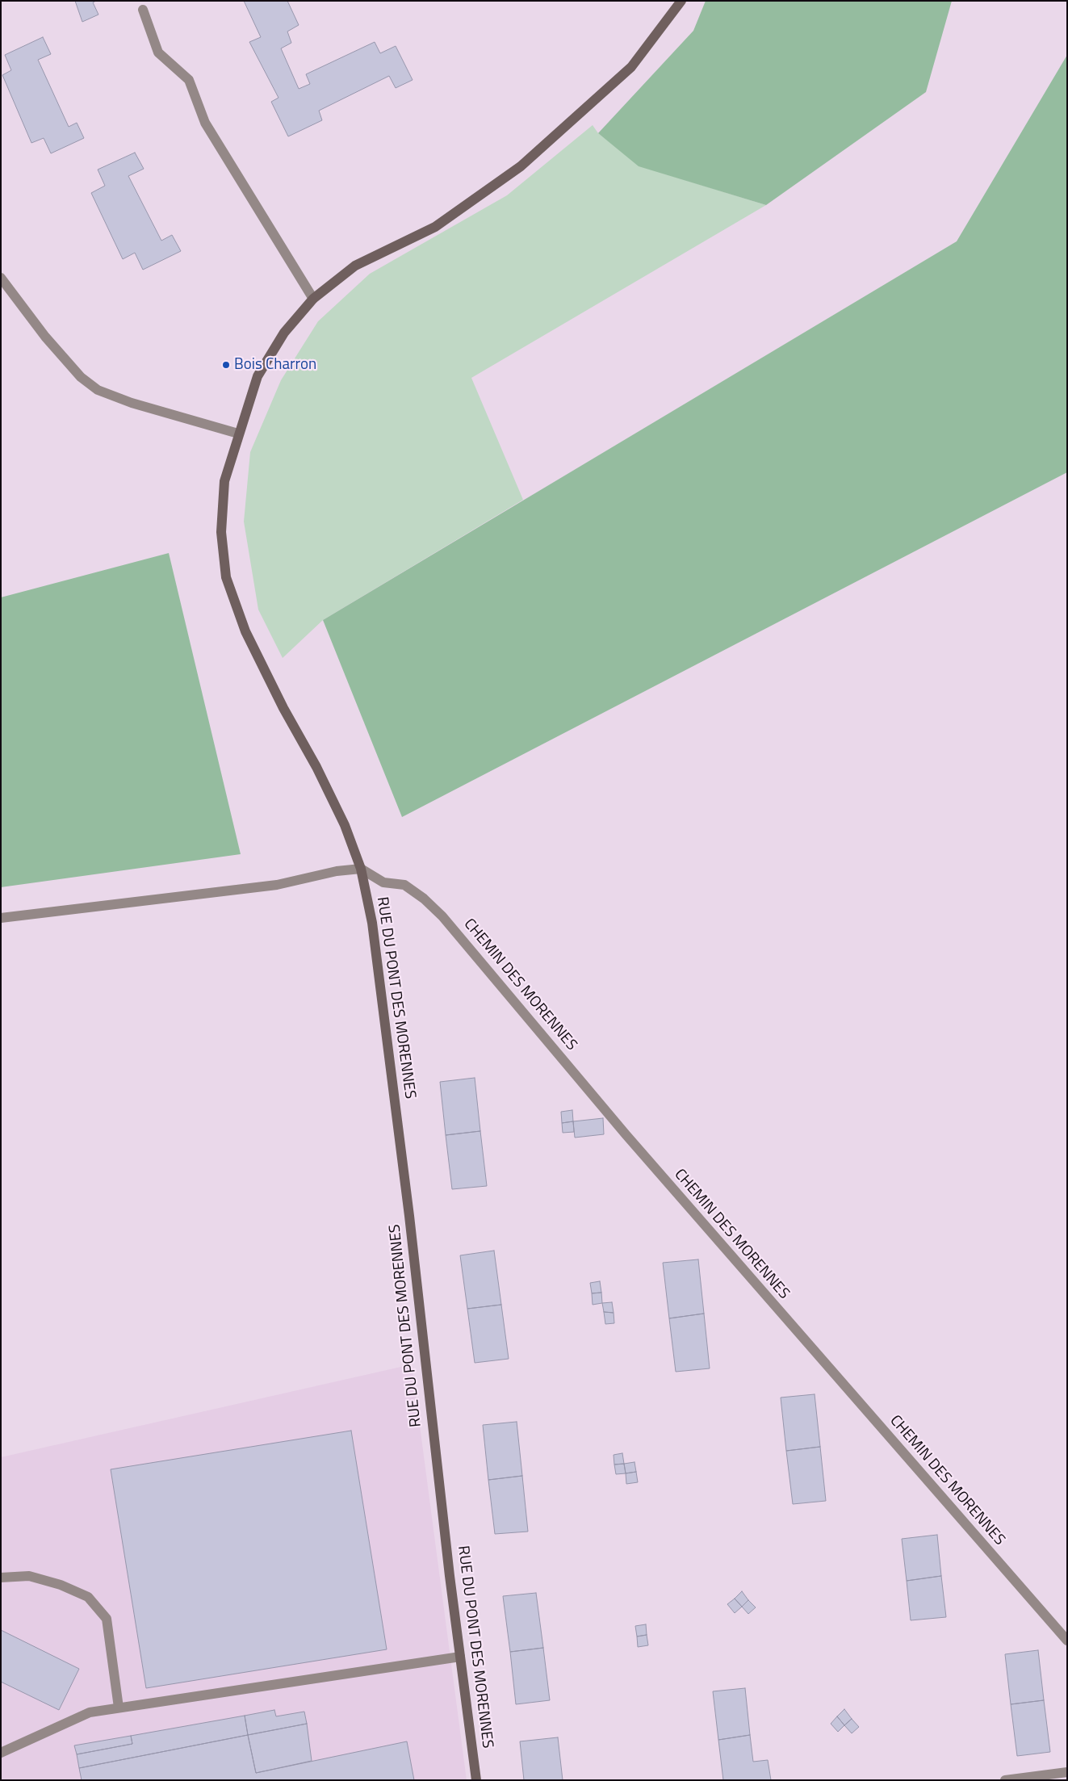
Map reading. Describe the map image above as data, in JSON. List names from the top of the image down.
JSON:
{
  "streets": {
    "street": ["CHEMIN DES MORENNES", "RUE DU PONT DES MORENNES"]
  },
  "crossings": [
    ["CHEMIN DES MORENNES", "RUE DU PONT DES MORENNES"]
  ],
  "places": ["Bois Charron"]
}
